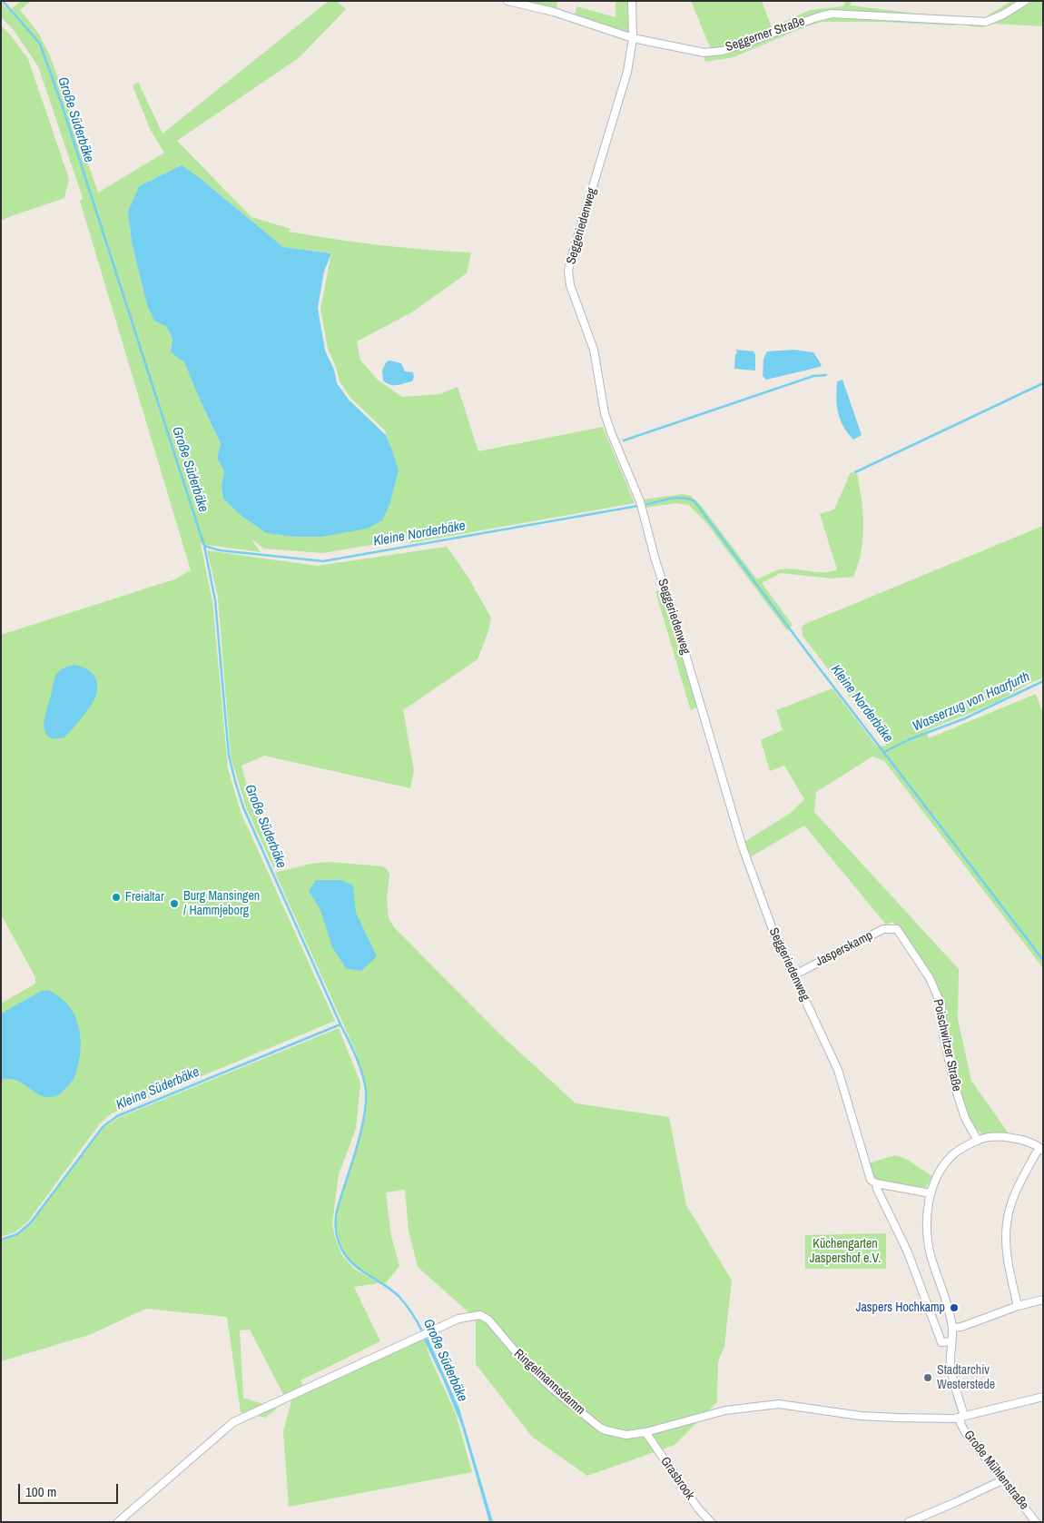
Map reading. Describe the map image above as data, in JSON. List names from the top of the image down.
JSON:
{
  "streets": {
    "street": [
      "Seggerner Straße",
      "Seggeriedenweg",
      "Jasperskamp",
      "Poischwitzer Straße",
      "Ringelmannsdamm",
      "Große Mühlenstraße",
      "Grasbrook"
    ]
  },
  "crossings": [
    ["Seggerner Straße", "Seggeriedenweg"],
    ["Seggeriedenweg", "Jasperskamp"],
    ["Seggeriedenweg", "Große Mühlenstraße"],
    ["Jasperskamp", "Poischwitzer Straße"],
    ["Ringelmannsdamm", "Große Mühlenstraße"],
    ["Ringelmannsdamm", "Grasbrook"]
  ],
  "water": [
    "Große Süderbäke",
    "Kleine Norderbäke",
    "Wasserzug von Haarfurth",
    "Kleine Süderbäke"
  ],
  "parks": ["Küchengarten Jaspershof e.V."],
  "places": [
    "Freialtar",
    "Burg Mansingen / Hammjeborg",
    "Jaspers Hochkamp",
    "Stadtarchiv Westerstede"
  ],
  "scale_bar": "100 m"
}
